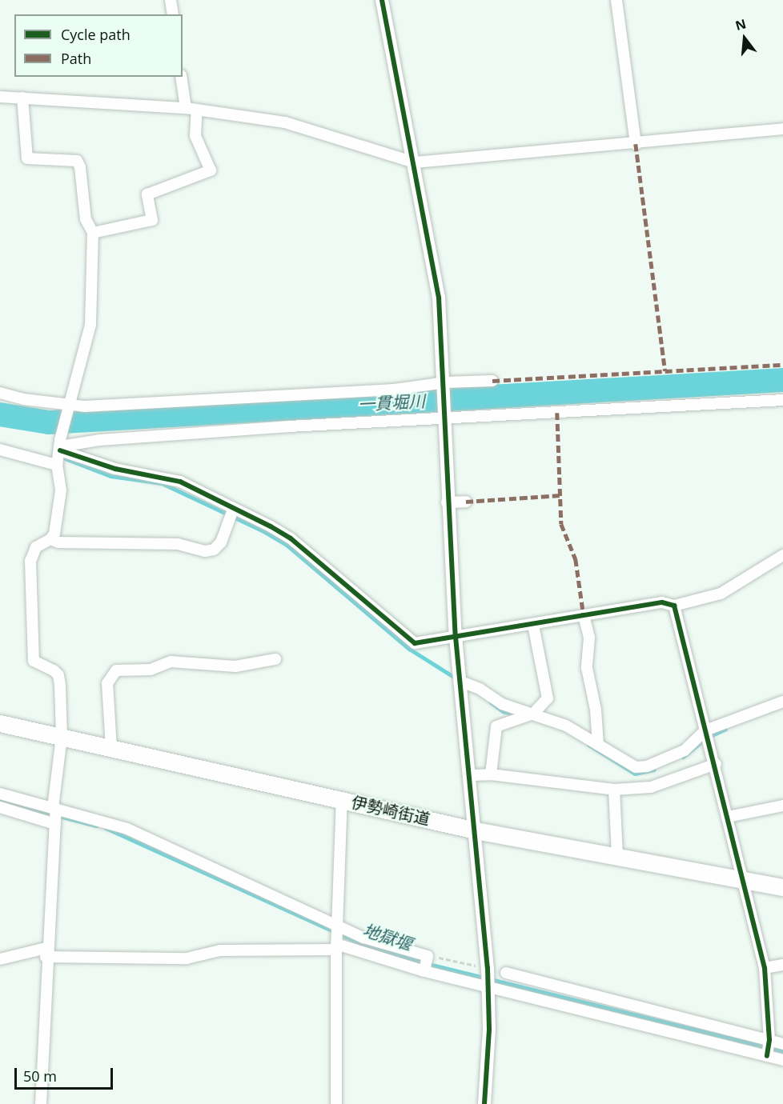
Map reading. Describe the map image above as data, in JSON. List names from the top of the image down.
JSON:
{
  "streets": {
    "main road": ["伊勢崎街道"]
  },
  "water": ["一貫堀川", "地獄堰"],
  "legend": ["Cycle path", "Path"],
  "scale_bar": "50 m",
  "north": "top"
}
